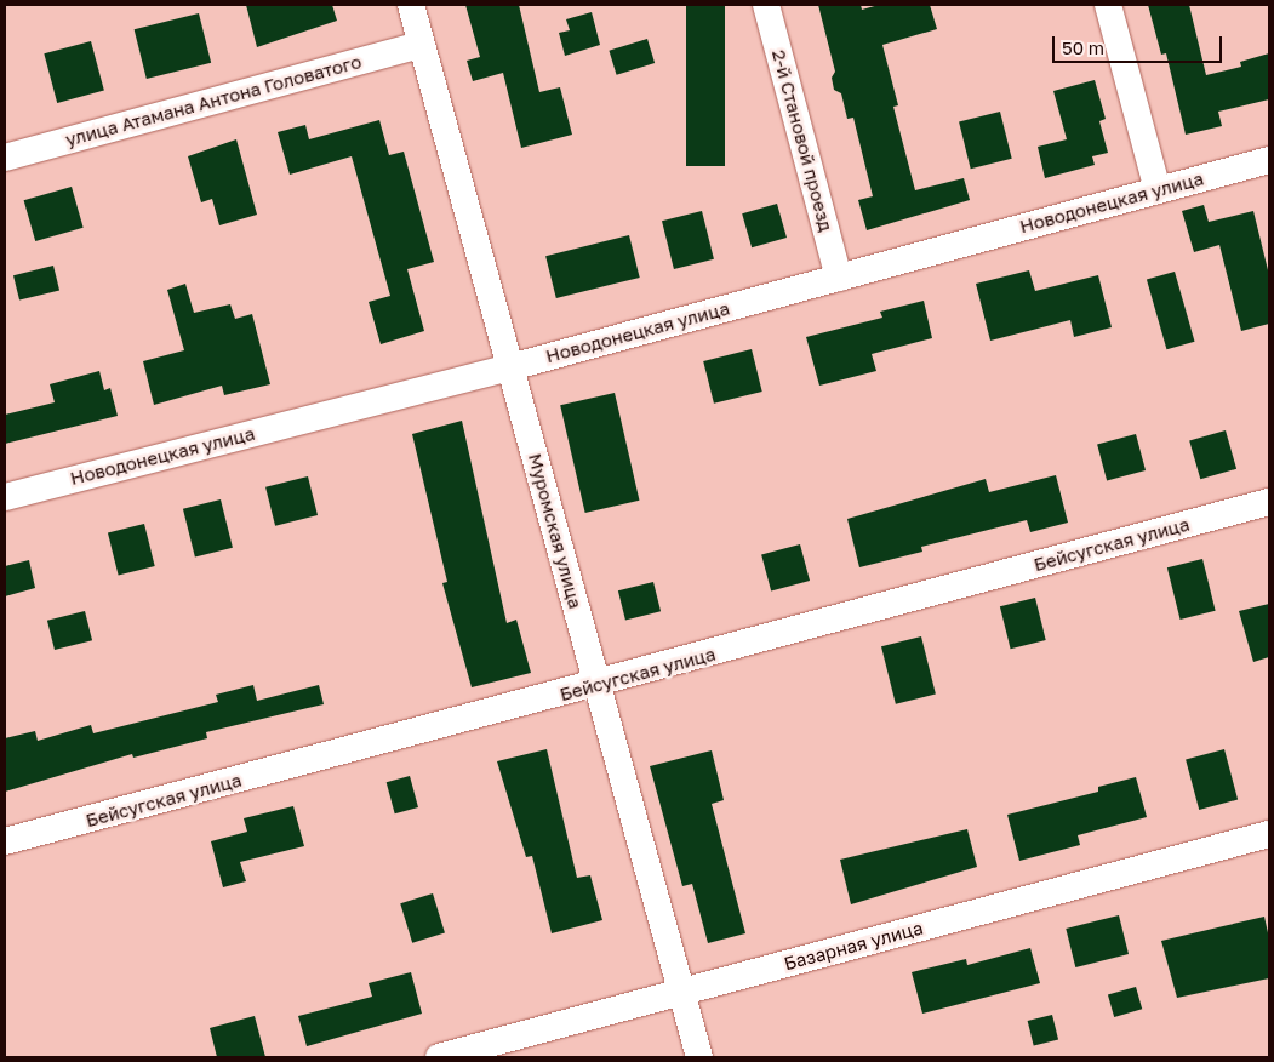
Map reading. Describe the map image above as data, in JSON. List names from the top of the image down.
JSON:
{
  "streets": {
    "street": [
      "улица Атамана Антона Головатого",
      "2-й Становой проезд",
      "Новодонецкая улица",
      "Муромская улица",
      "Бейсугская улица",
      "Базарная улица"
    ]
  },
  "crossings": [
    ["улица Атамана Антона Головатого", "Муромская улица"],
    ["2-й Становой проезд", "Новодонецкая улица"],
    ["Новодонецкая улица", "Муромская улица"],
    ["Муромская улица", "Бейсугская улица"],
    ["Муромская улица", "Базарная улица"]
  ],
  "scale_bar": "50 m"
}
